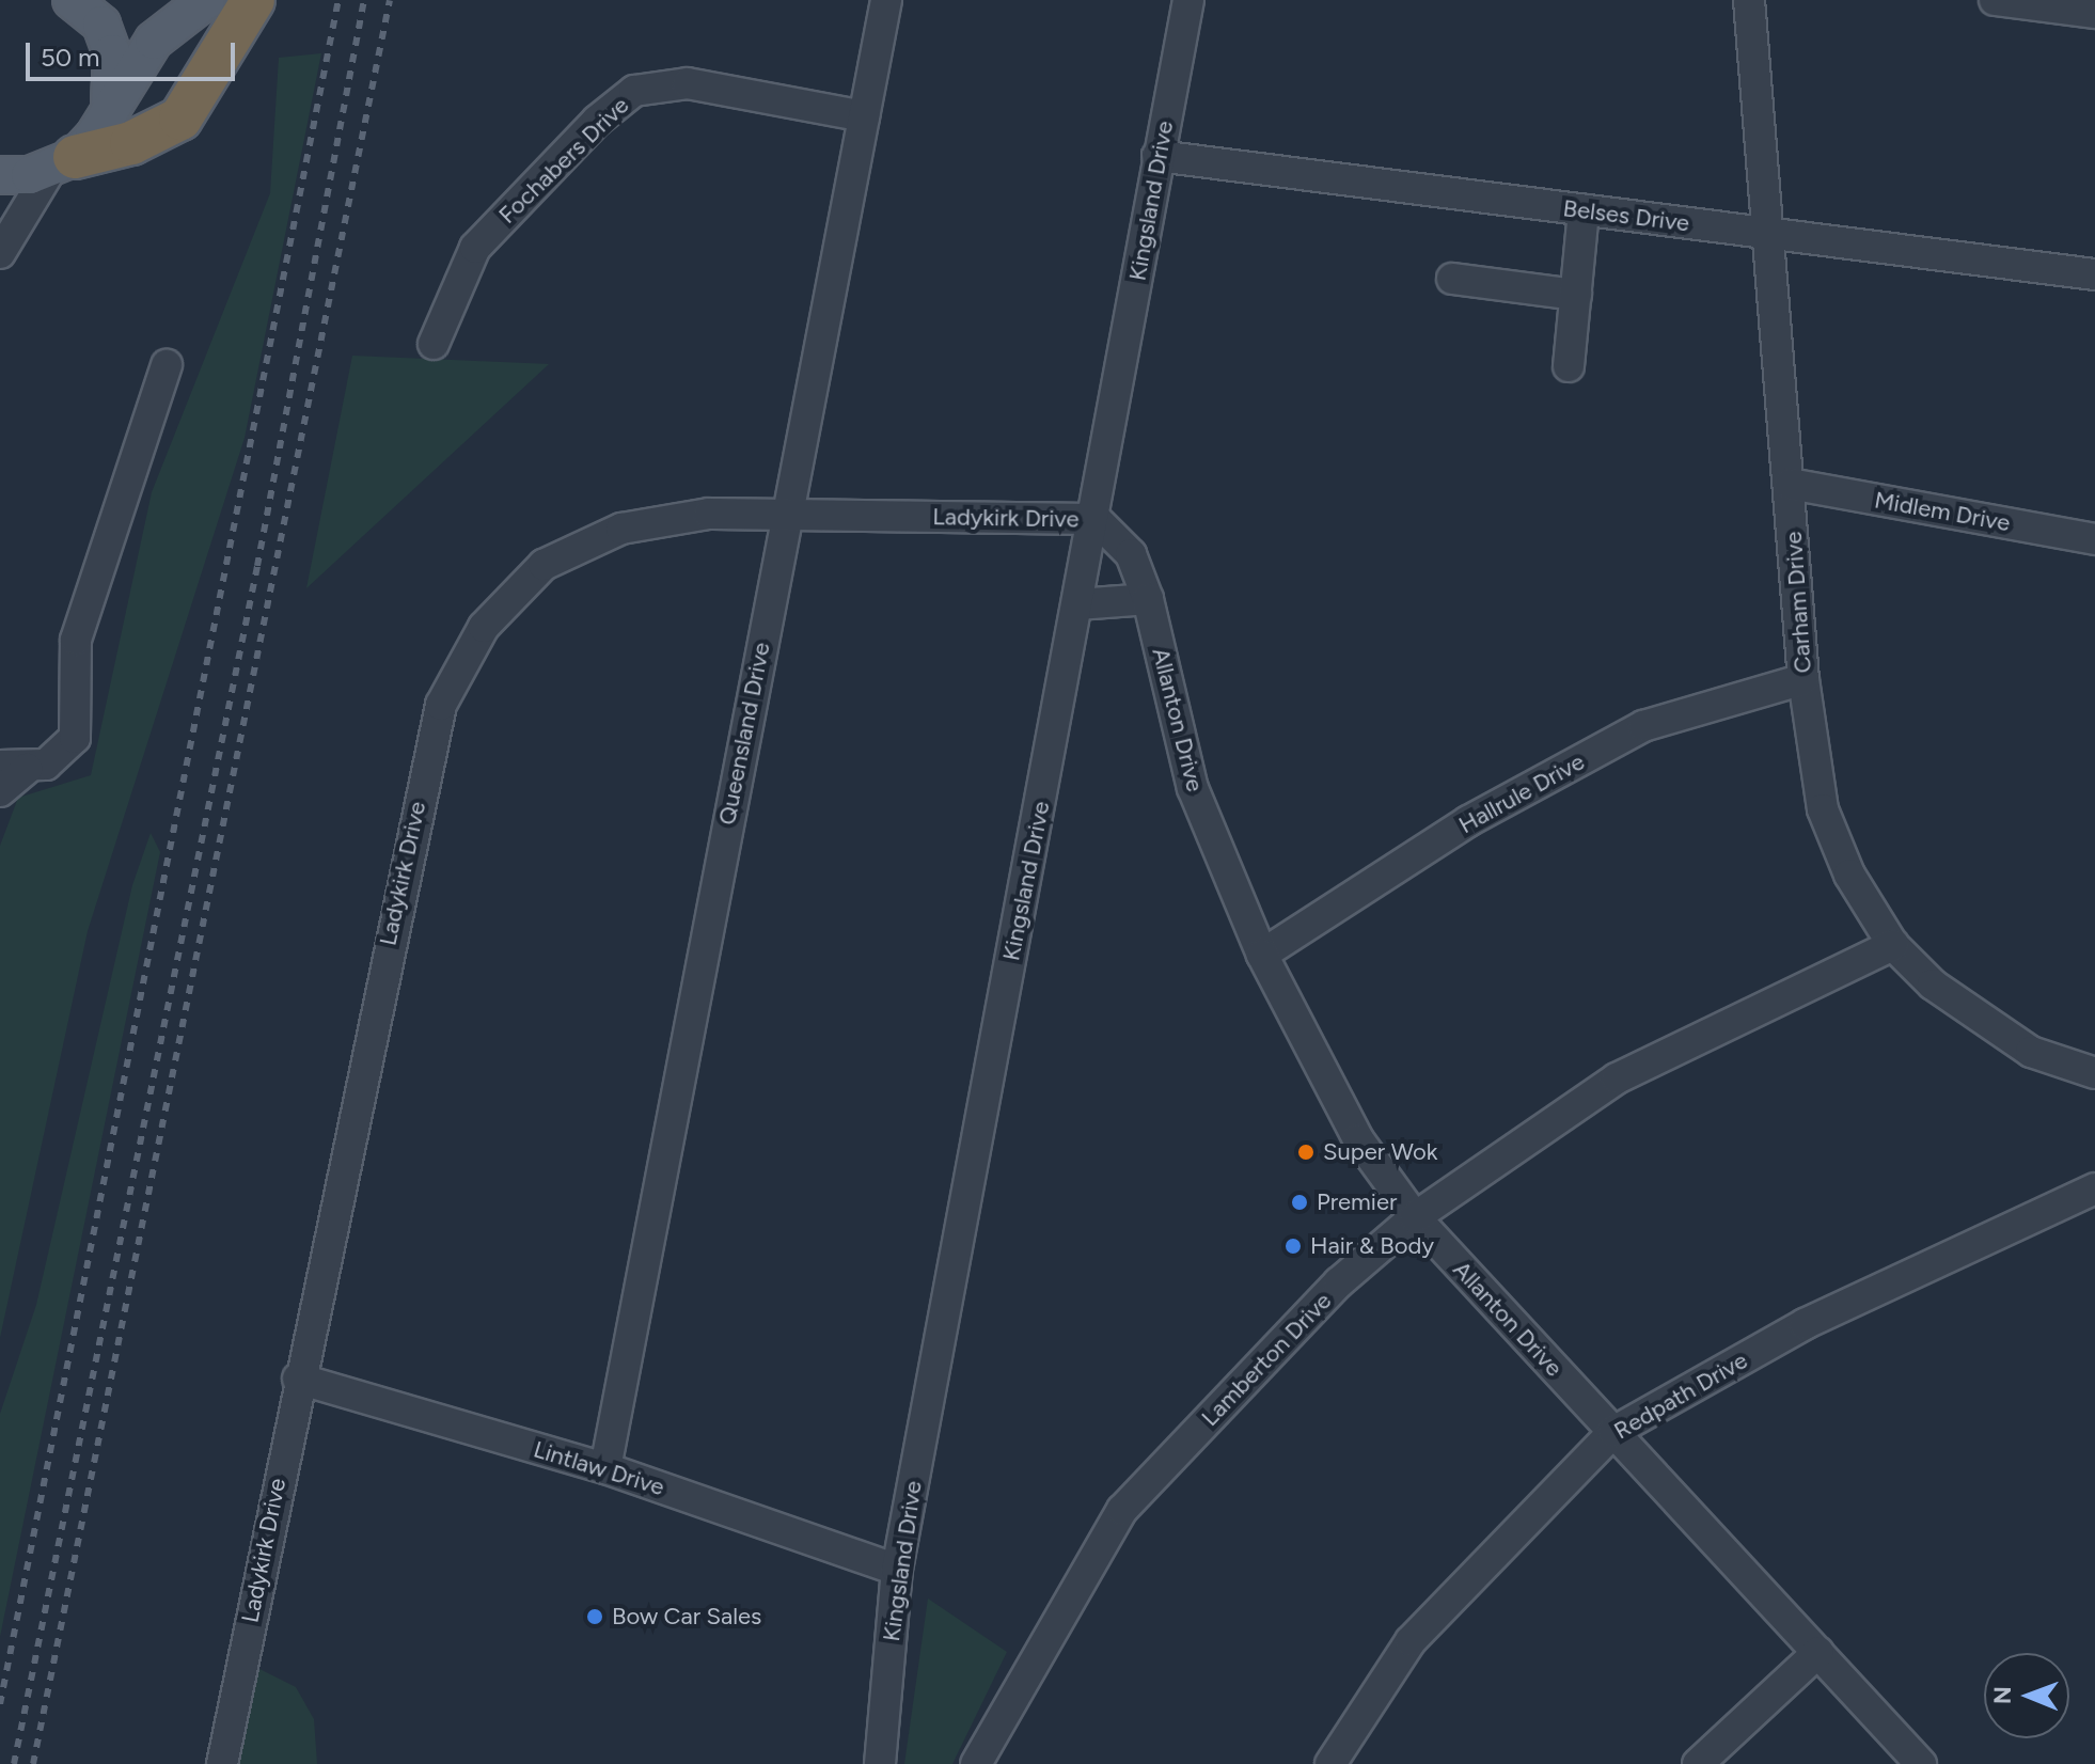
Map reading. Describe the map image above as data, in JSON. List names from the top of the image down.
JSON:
{
  "streets": {
    "street": [
      "Fochabers Drive",
      "Kingsland Drive",
      "Belses Drive",
      "Midlem Drive",
      "Ladykirk Drive",
      "Carham Drive",
      "Allanton Drive",
      "Queensland Drive",
      "Hallrule Drive",
      "Lamberton Drive",
      "Redpath Drive",
      "Lintlaw Drive"
    ]
  },
  "crossings": [
    ["Fochabers Drive", "Queensland Drive"],
    ["Kingsland Drive", "Belses Drive"],
    ["Kingsland Drive", "Ladykirk Drive"],
    ["Kingsland Drive", "Allanton Drive"],
    ["Kingsland Drive", "Lintlaw Drive"],
    ["Belses Drive", "Carham Drive"],
    ["Midlem Drive", "Carham Drive"],
    ["Ladykirk Drive", "Allanton Drive"],
    ["Ladykirk Drive", "Queensland Drive"],
    ["Ladykirk Drive", "Lintlaw Drive"],
    ["Carham Drive", "Hallrule Drive"],
    ["Carham Drive", "Lamberton Drive"],
    ["Allanton Drive", "Hallrule Drive"],
    ["Allanton Drive", "Lamberton Drive"],
    ["Allanton Drive", "Redpath Drive"],
    ["Queensland Drive", "Lintlaw Drive"]
  ],
  "places": [
    "Super Wok",
    "Premier",
    "Hair & Body",
    "Bow Car Sales"
  ],
  "scale_bar": "50 m",
  "north": "left"
}
